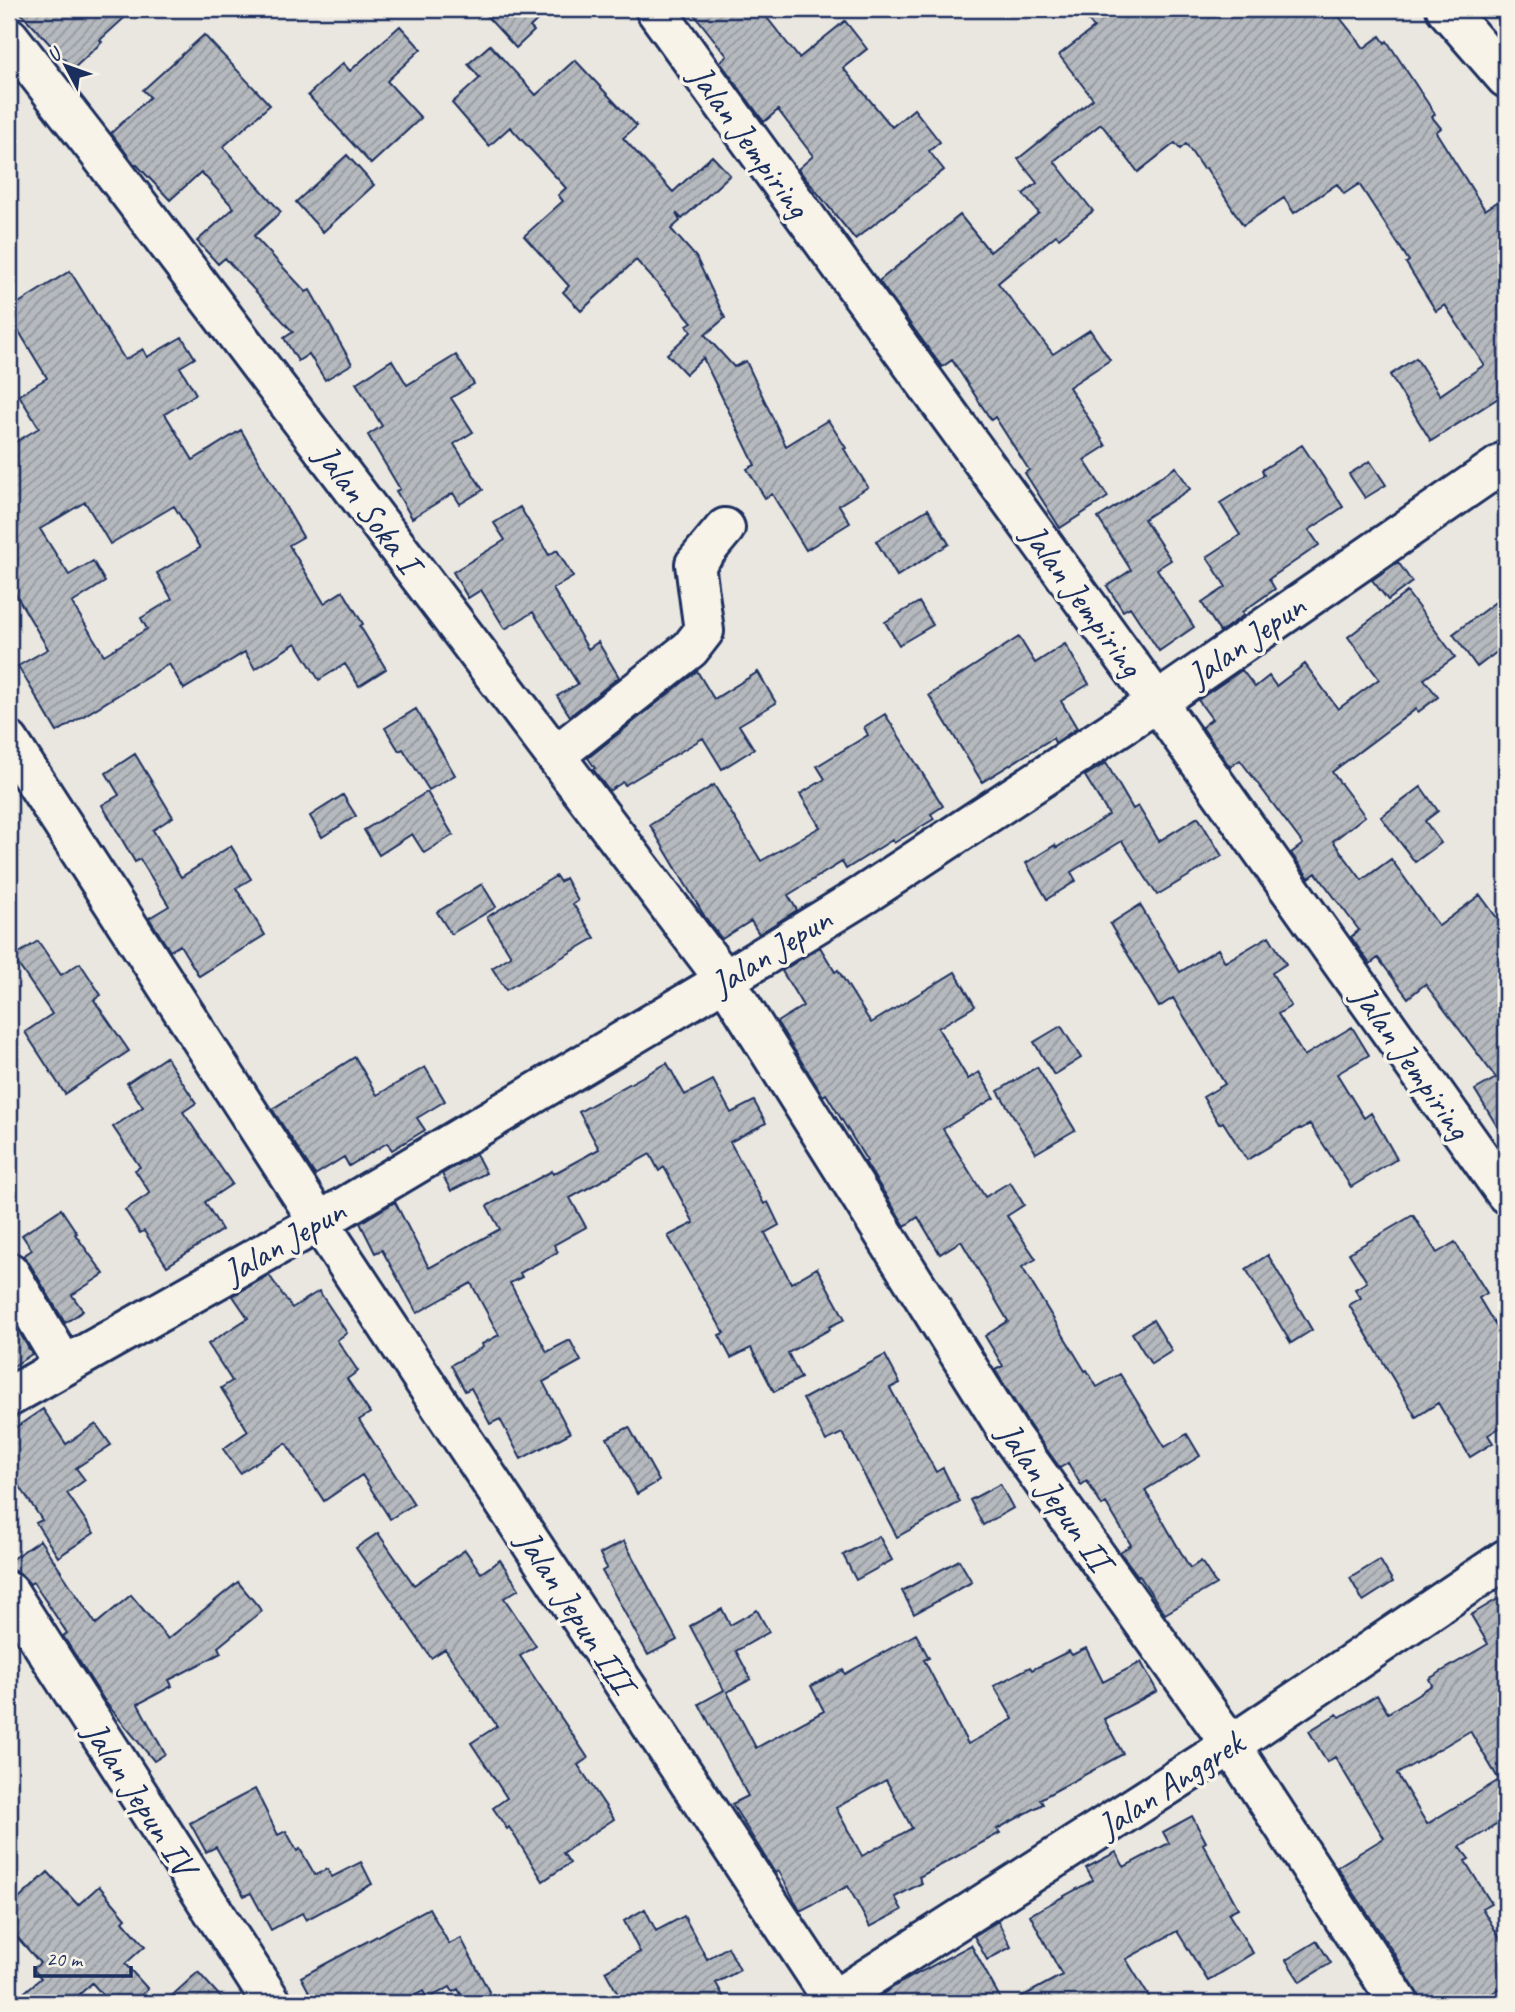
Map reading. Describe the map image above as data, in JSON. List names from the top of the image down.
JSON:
{
  "streets": {
    "street": [
      "Jalan Jempiring",
      "Jalan Soka I",
      "Jalan Jepun",
      "Jalan Jepun II",
      "Jalan Jepun III",
      "Jalan Anggrek",
      "Jalan Jepun IV"
    ]
  },
  "crossings": [
    ["Jalan Jempiring", "Jalan Jepun"],
    ["Jalan Soka I", "Jalan Jepun"],
    ["Jalan Soka I", "Jalan Jepun II"],
    ["Jalan Jepun", "Jalan Jepun II"],
    ["Jalan Jepun", "Jalan Jepun III"],
    ["Jalan Jepun II", "Jalan Anggrek"],
    ["Jalan Jepun III", "Jalan Anggrek"]
  ],
  "scale_bar": "20 m",
  "north": "top left"
}
